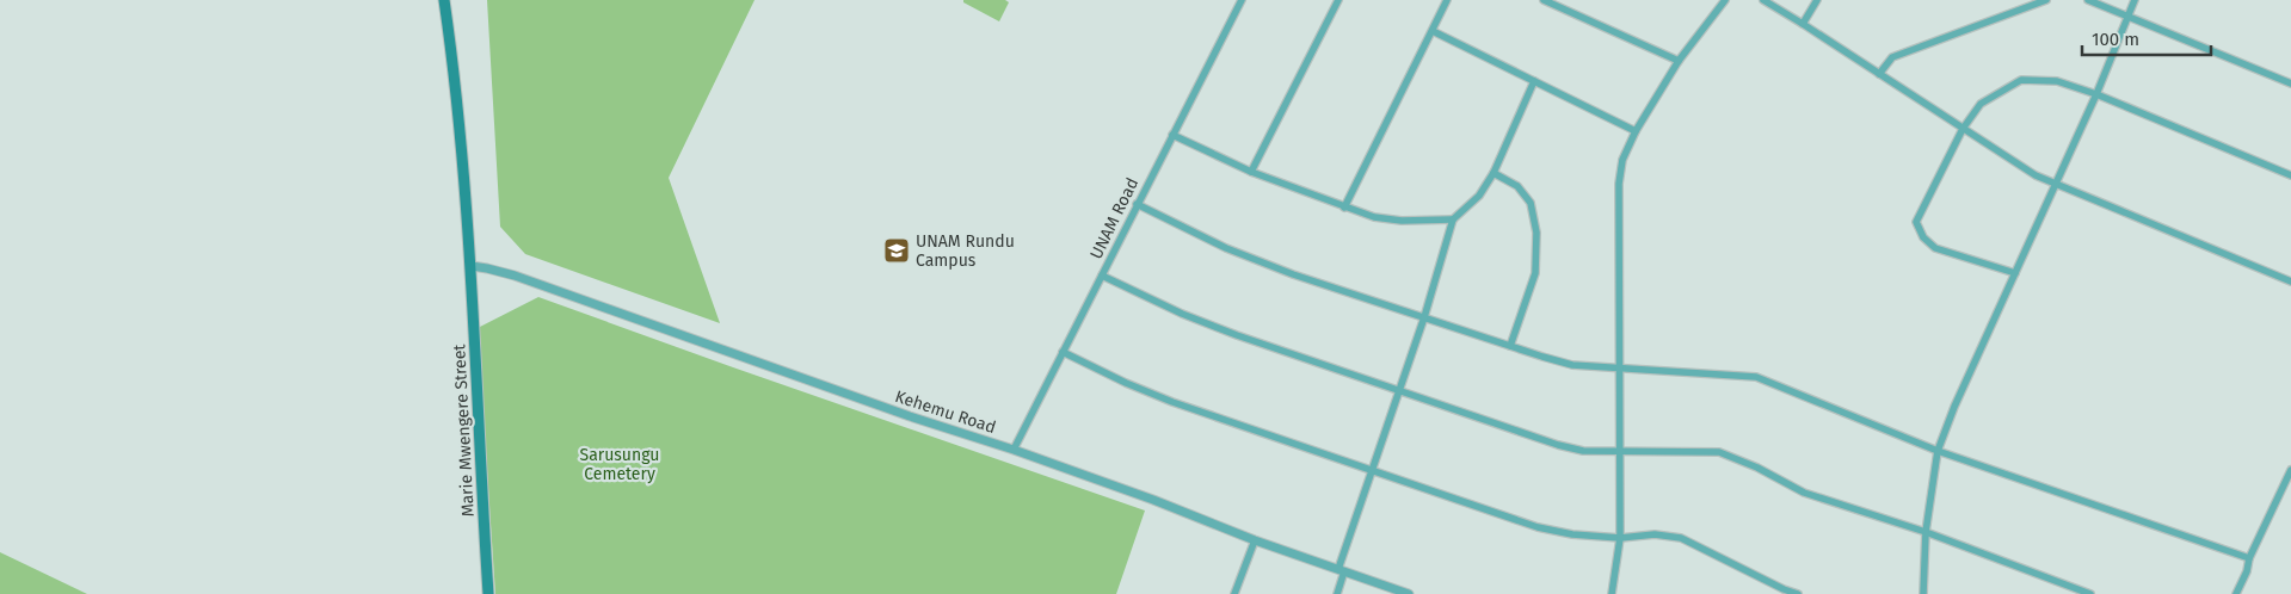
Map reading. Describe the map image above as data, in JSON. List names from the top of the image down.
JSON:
{
  "streets": {
    "main road": ["Marie Mwengere Street"],
    "street": ["UNAM Road", "Kehemu Road"]
  },
  "crossings": [
    ["UNAM Road", "Kehemu Road"],
    ["Kehemu Road", "Marie Mwengere Street"]
  ],
  "parks": ["Sarusungu Cemetery"],
  "places": {
    "school or university": ["UNAM Rundu Campus"]
  },
  "scale_bar": "100 m"
}
